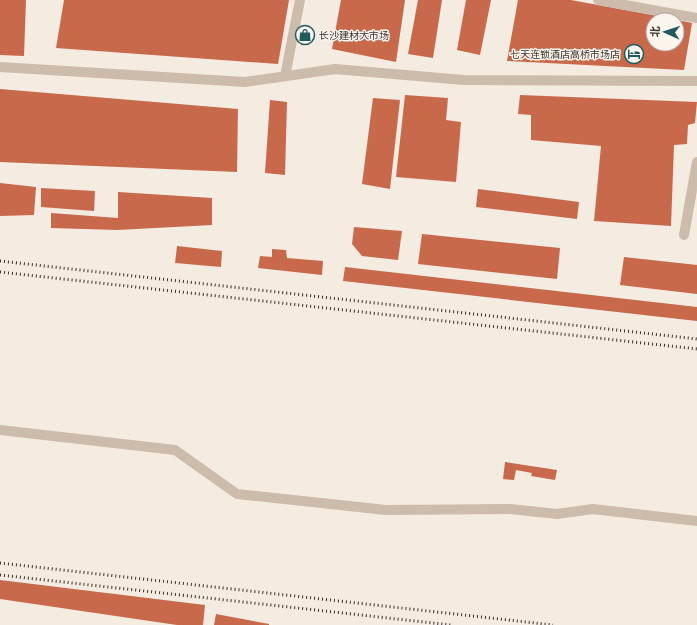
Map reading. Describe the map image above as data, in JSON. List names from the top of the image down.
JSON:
{
  "places": {
    "shop": ["长沙建材大市场"],
    "hotel": ["七天连锁酒店高桥市场店"]
  },
  "north": "left"
}
